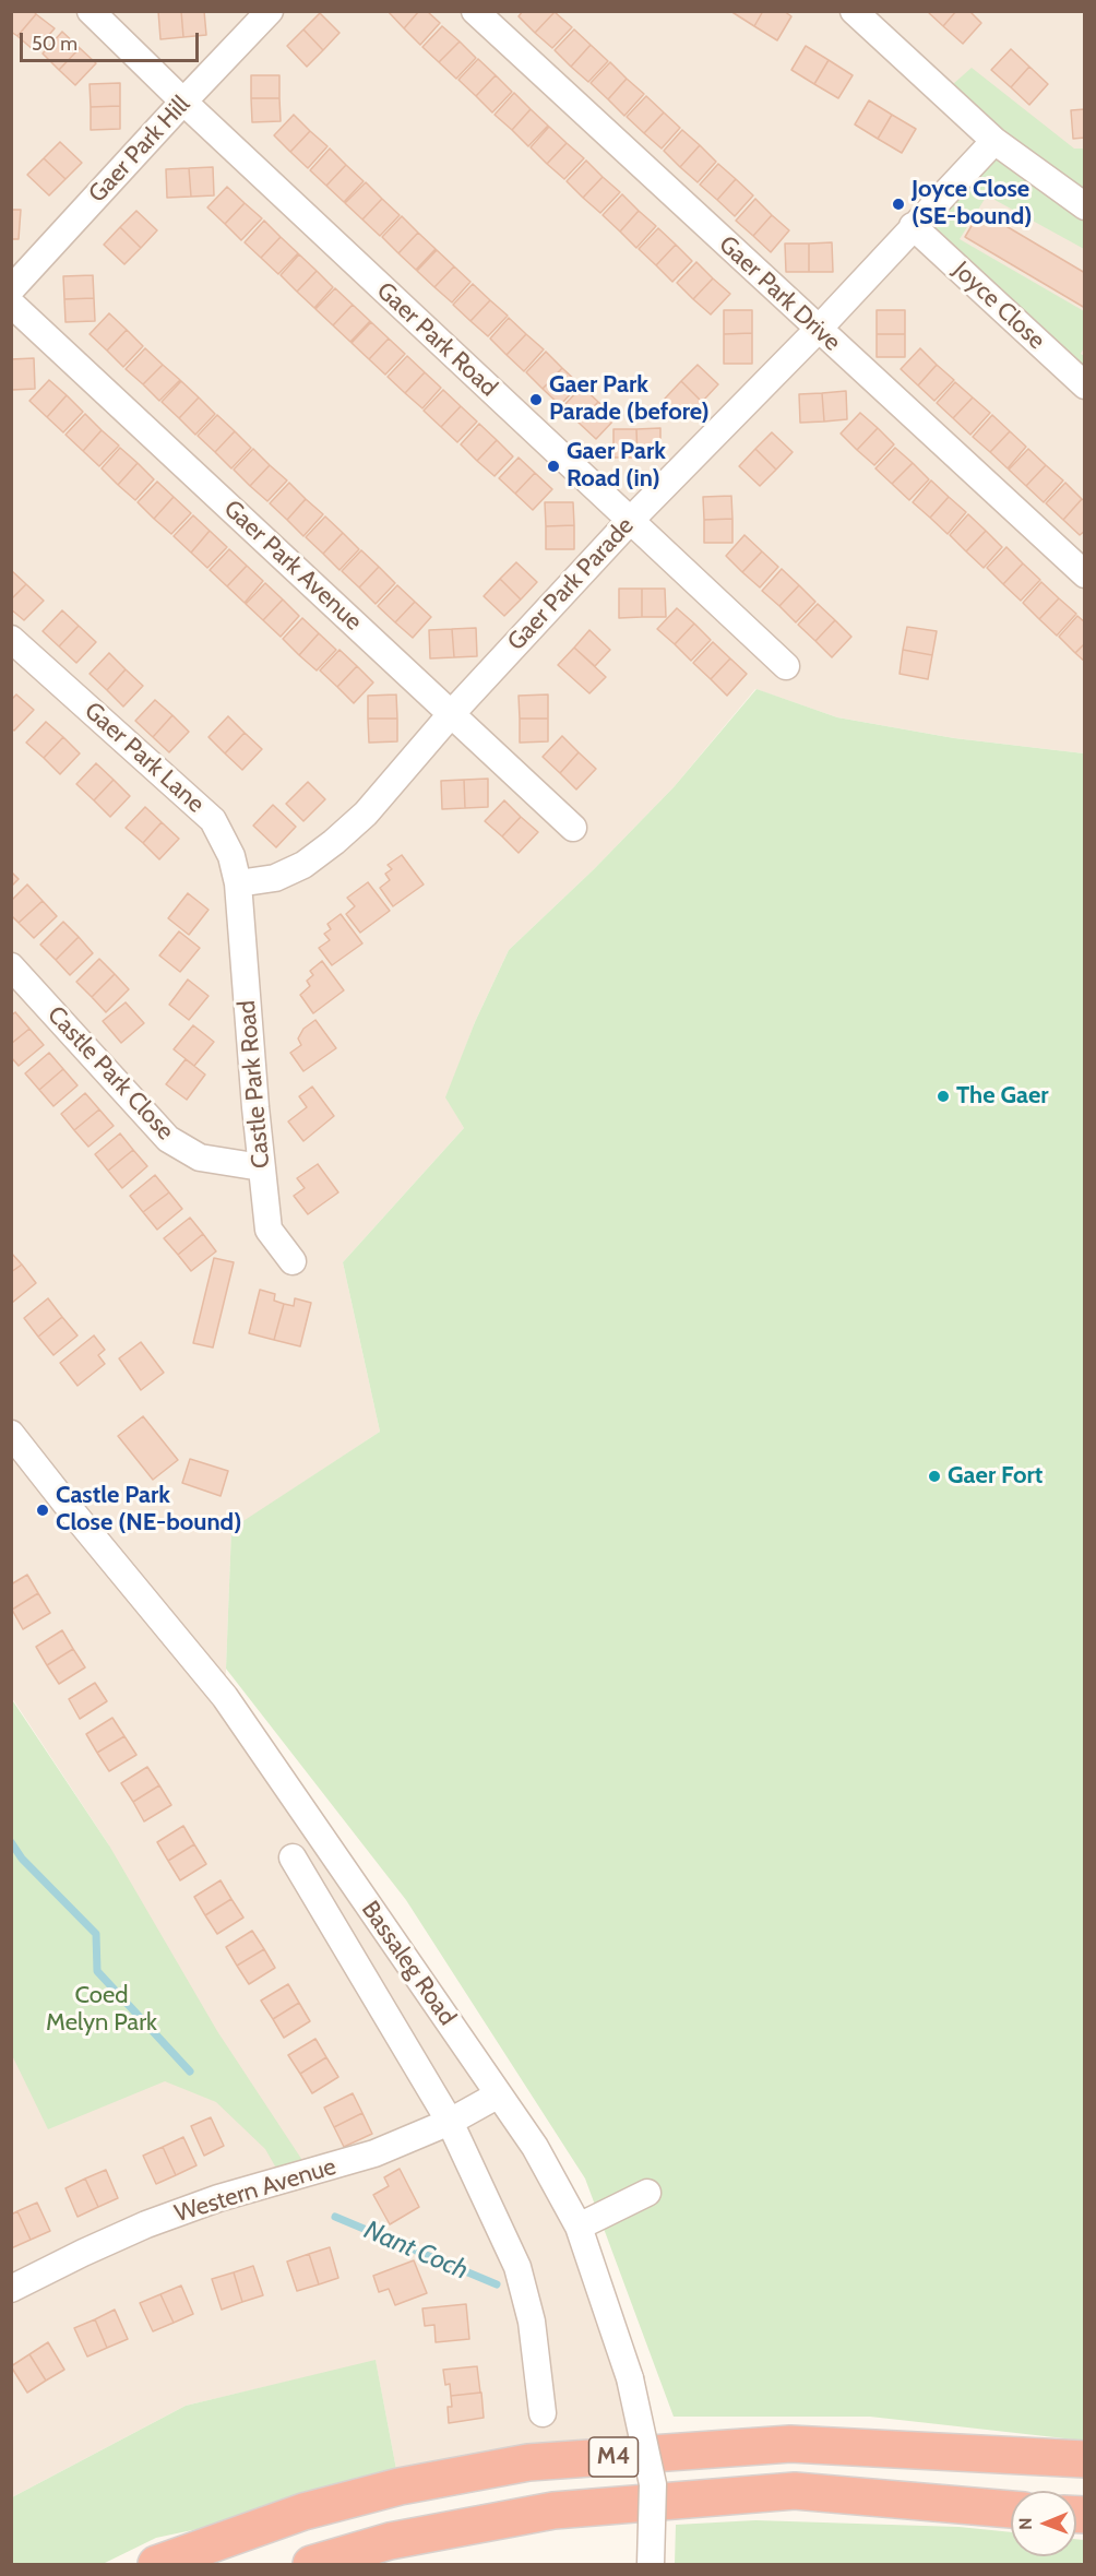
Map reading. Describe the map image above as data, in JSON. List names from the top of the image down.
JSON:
{
  "streets": {
    "highway": ["M4"],
    "street": [
      "Gaer Park Hill",
      "Gaer Park Drive",
      "Joyce Close",
      "Gaer Park Road",
      "Gaer Park Avenue",
      "Gaer Park Parade",
      "Gaer Park Lane",
      "Castle Park Close",
      "Castle Park Road",
      "Bassaleg Road",
      "Western Avenue"
    ]
  },
  "crossings": [
    ["Gaer Park Hill", "Gaer Park Road"],
    ["Gaer Park Drive", "Gaer Park Parade"],
    ["Joyce Close", "Gaer Park Parade"],
    ["Gaer Park Road", "Gaer Park Parade"],
    ["Gaer Park Avenue", "Gaer Park Parade"],
    ["Gaer Park Parade", "Gaer Park Lane"],
    ["Gaer Park Parade", "Castle Park Road"],
    ["Gaer Park Lane", "Castle Park Road"],
    ["Castle Park Close", "Castle Park Road"],
    ["Bassaleg Road", "Western Avenue"]
  ],
  "water": ["Nant Coch"],
  "parks": ["Coed Melyn Park"],
  "places": [
    "Joyce Close (SE-bound)",
    "Gaer Park Parade (before)",
    "Gaer Park Road (in)",
    "The Gaer",
    "Gaer Fort",
    "Castle Park Close (NE-bound)"
  ],
  "scale_bar": "50 m",
  "north": "left"
}
